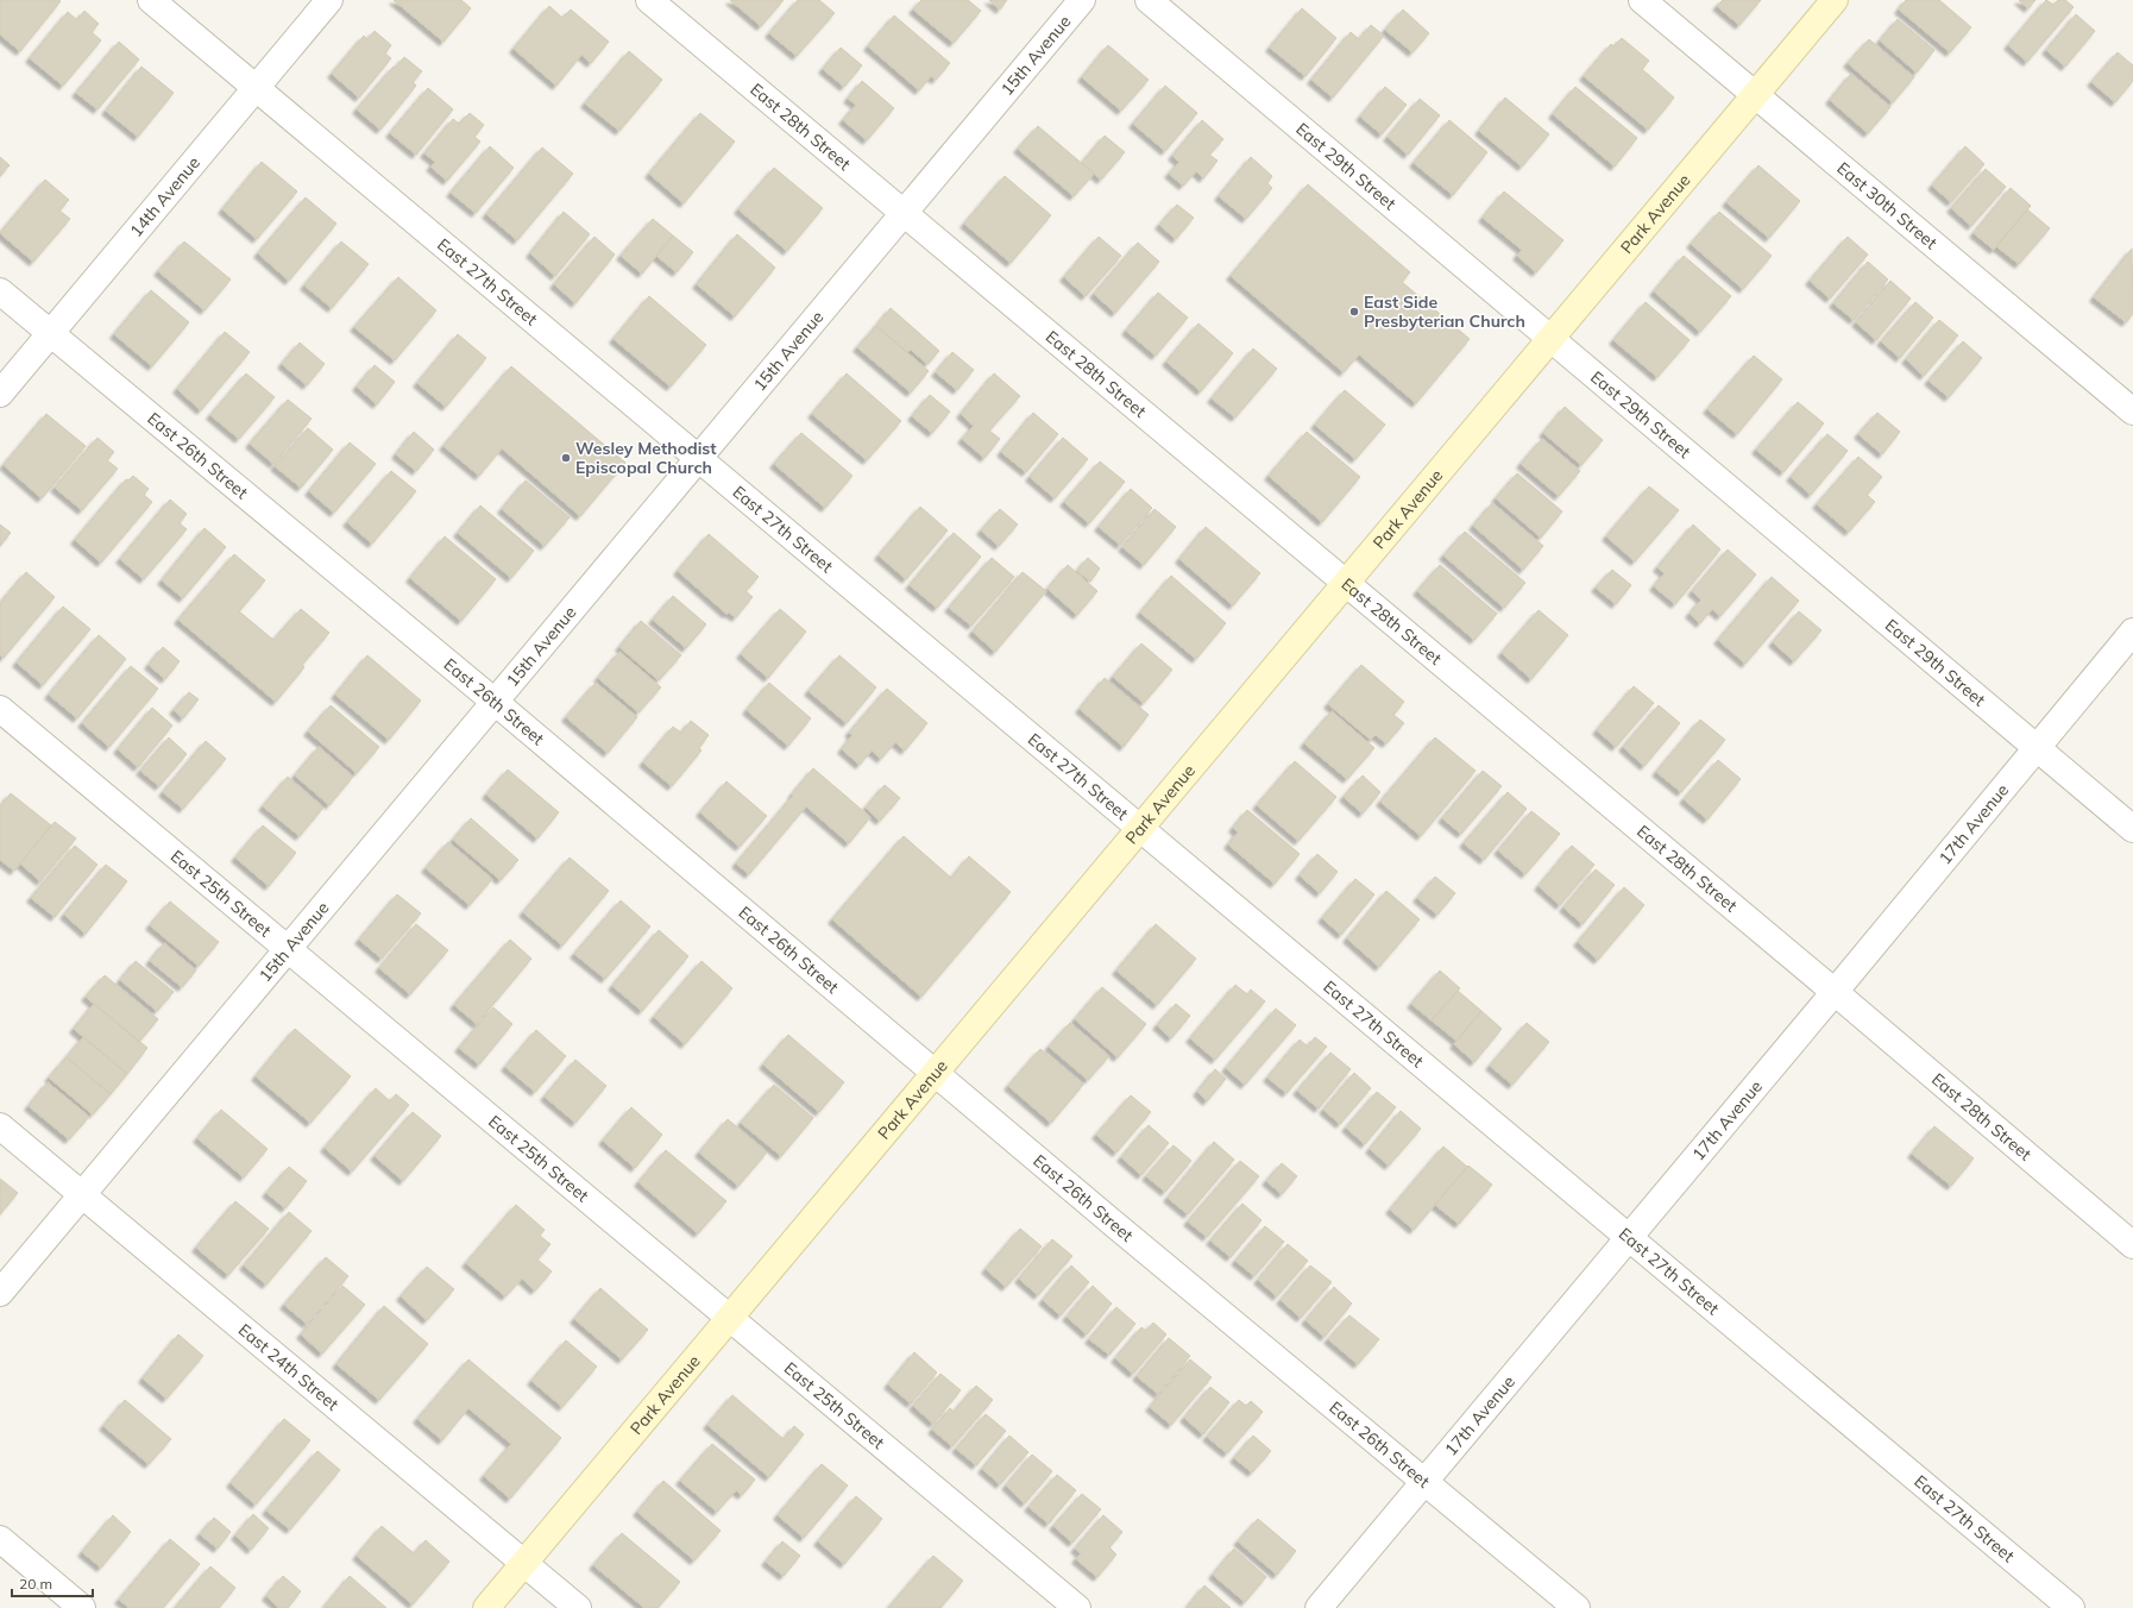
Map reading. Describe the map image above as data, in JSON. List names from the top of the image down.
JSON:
{
  "streets": {
    "street": [
      "15th Avenue",
      "East 28th Street",
      "East 29th Street",
      "14th Avenue",
      "East 30th Street",
      "Park Avenue",
      "East 27th Street",
      "East 26th Street",
      "17th Avenue",
      "East 25th Street",
      "East 24th Street"
    ]
  },
  "crossings": [
    ["15th Avenue", "East 28th Street"],
    ["15th Avenue", "East 27th Street"],
    ["15th Avenue", "East 26th Street"],
    ["15th Avenue", "East 25th Street"],
    ["15th Avenue", "East 24th Street"],
    ["East 28th Street", "Park Avenue"],
    ["East 28th Street", "17th Avenue"],
    ["East 29th Street", "Park Avenue"],
    ["East 29th Street", "17th Avenue"],
    ["14th Avenue", "East 27th Street"],
    ["14th Avenue", "East 26th Street"],
    ["East 30th Street", "Park Avenue"],
    ["Park Avenue", "East 27th Street"],
    ["Park Avenue", "East 26th Street"],
    ["Park Avenue", "East 25th Street"],
    ["Park Avenue", "East 24th Street"],
    ["East 27th Street", "17th Avenue"],
    ["East 26th Street", "17th Avenue"]
  ],
  "places": ["East Side Presbyterian Church", "Wesley Methodist Episcopal Church"],
  "scale_bar": "20 m"
}
